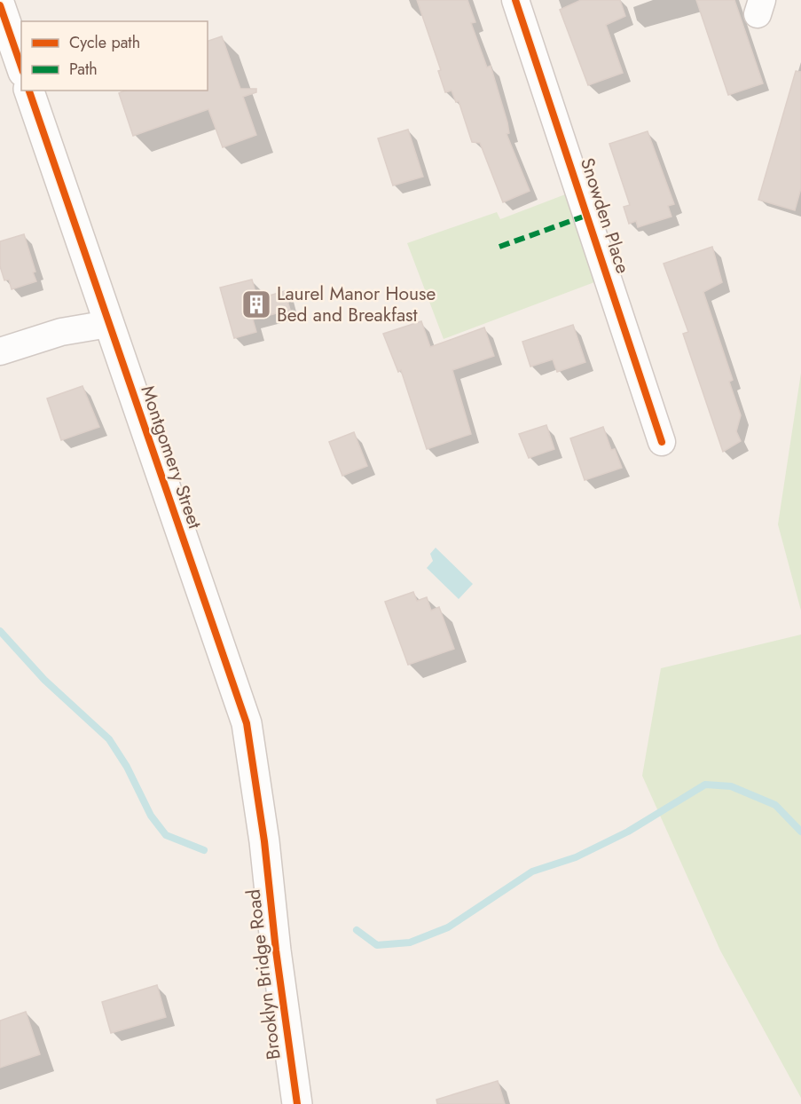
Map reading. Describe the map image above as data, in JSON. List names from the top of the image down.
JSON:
{
  "streets": {
    "street": ["Snowden Place", "Montgomery Street", "Brooklyn Bridge Road"]
  },
  "crossings": [
    ["Montgomery Street", "Brooklyn Bridge Road"]
  ],
  "places": {
    "building": ["Laurel Manor House Bed and Breakfast"]
  },
  "legend": ["Cycle path", "Path"]
}
